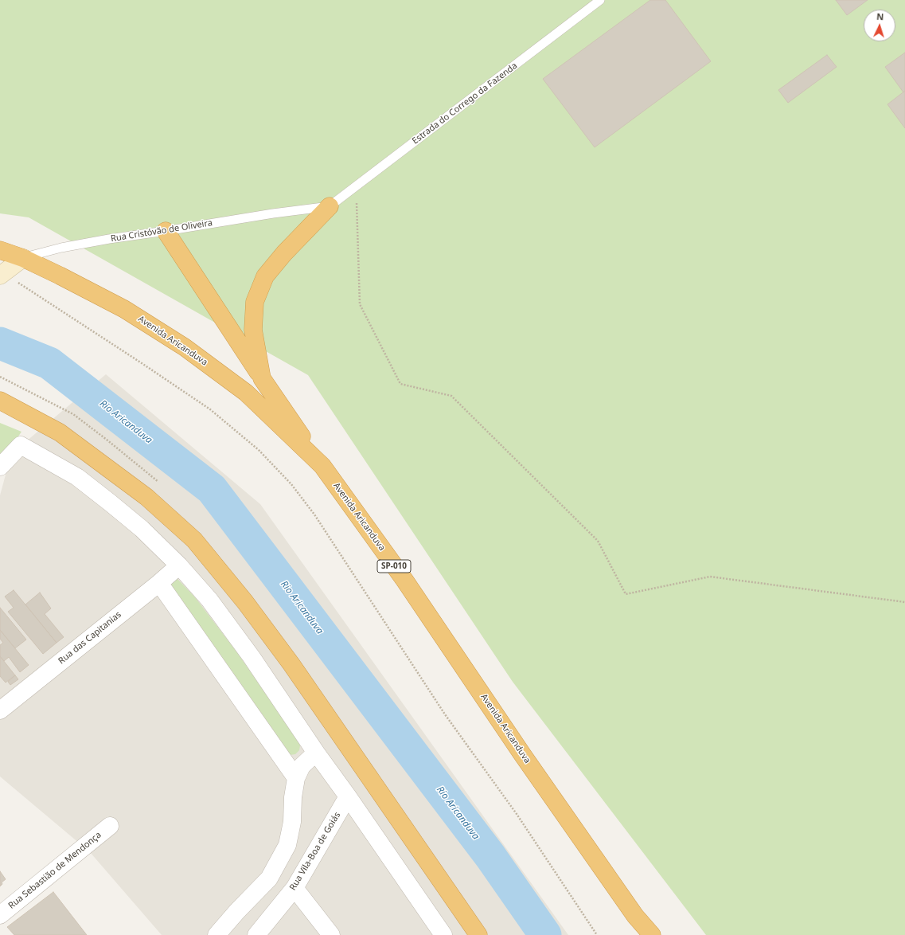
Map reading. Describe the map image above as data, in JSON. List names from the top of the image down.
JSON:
{
  "streets": {
    "highway": ["Avenida Aricanduva", "SP-010"],
    "street": [
      "Rua Cristóvão de Oliveira",
      "Rua das Capitanias",
      "Rua Vila-Boa de Goiás",
      "Rua Sebastião de Mendonça"
    ],
    "lane": ["Estrada do Corrego da Fazenda"]
  },
  "crossings": [
    ["Estrada do Corrego da Fazenda", "Rua Cristóvão de Oliveira"],
    ["Rua Cristóvão de Oliveira", "Avenida Aricanduva"]
  ],
  "water": ["Rio Aricanduva"],
  "north": "top"
}
